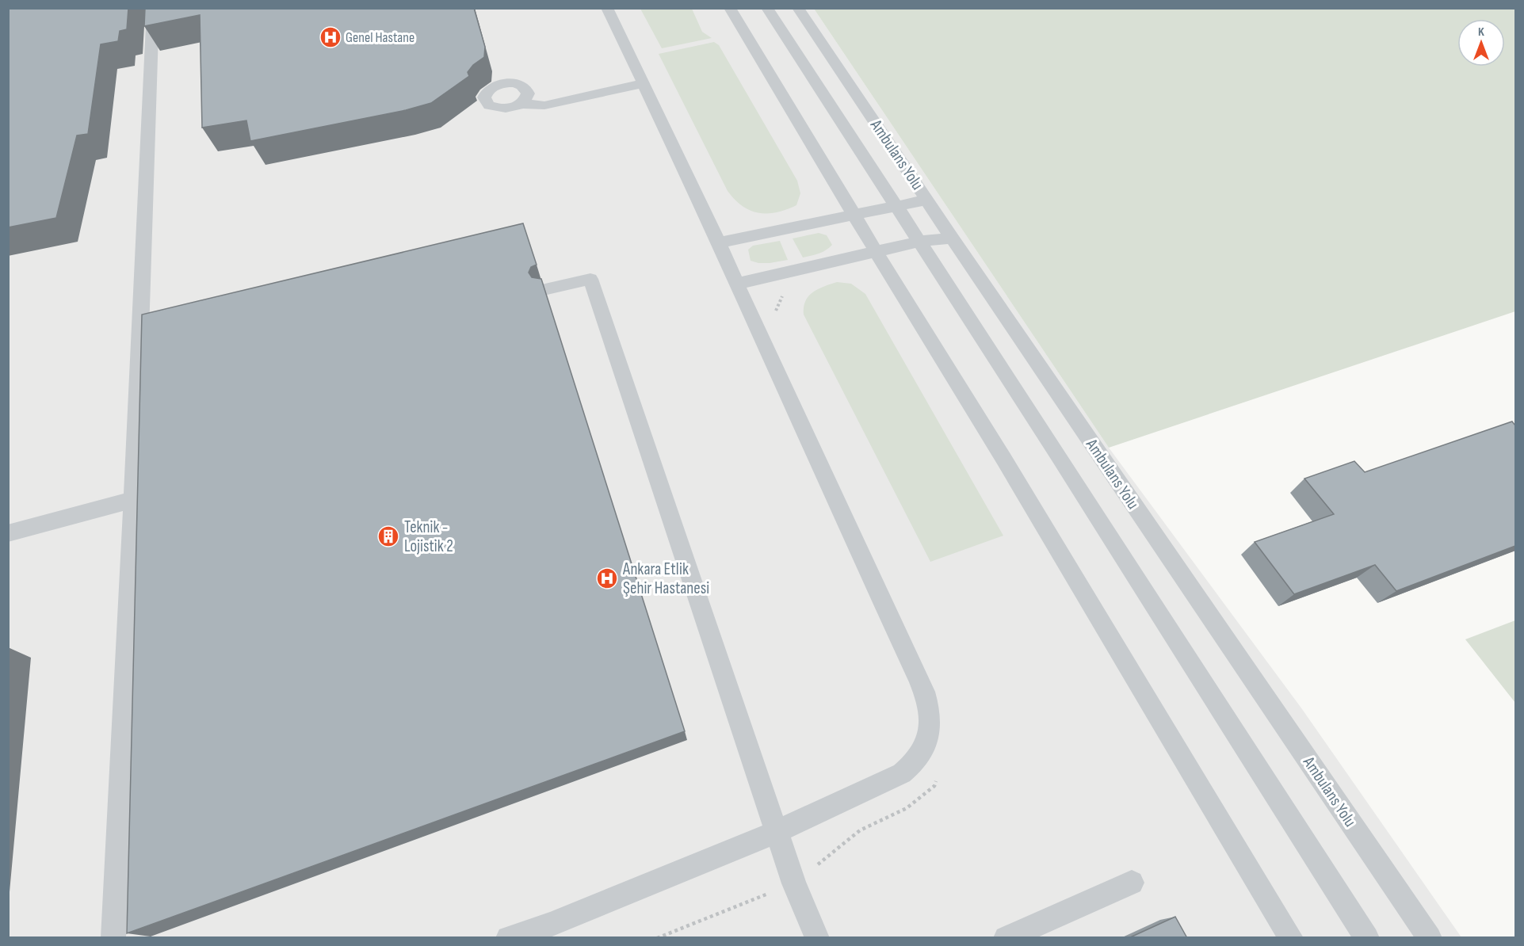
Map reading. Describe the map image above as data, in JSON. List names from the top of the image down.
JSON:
{
  "streets": {
    "lane": ["Ambulans Yolu"]
  },
  "places": {
    "hospital": ["Genel Hastane", "Ankara Etlik Şehir Hastanesi"],
    "building": ["Teknik - Lojistik 2"]
  },
  "north": "top"
}
